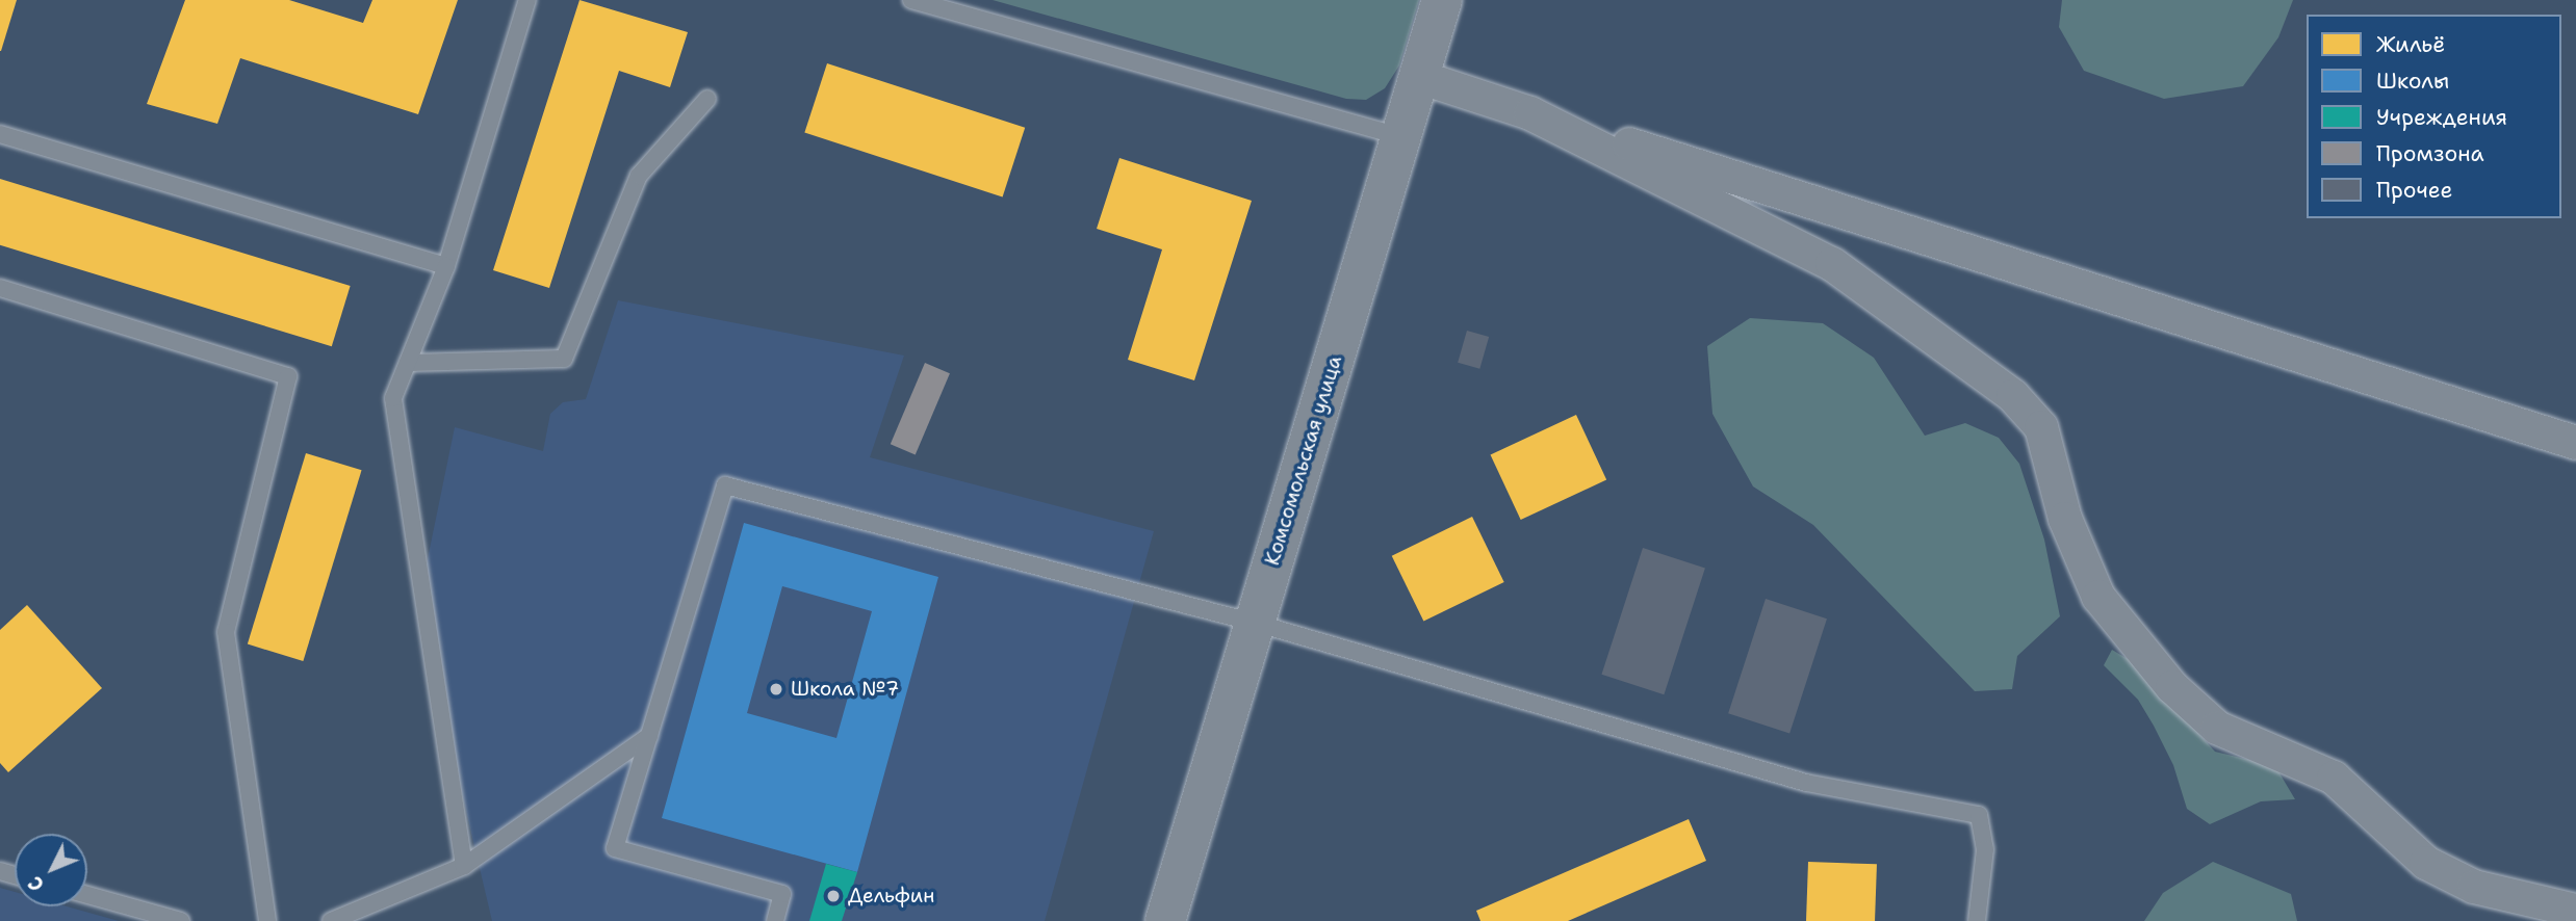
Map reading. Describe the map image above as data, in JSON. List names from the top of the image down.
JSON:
{
  "streets": {
    "main road": ["Комсомольская улица"]
  },
  "places": ["Школа №7", "Дельфин"],
  "legend": [
    "Жильё",
    "Школы",
    "Учреждения",
    "Промзона",
    "Прочее"
  ],
  "north": "bottom left"
}
